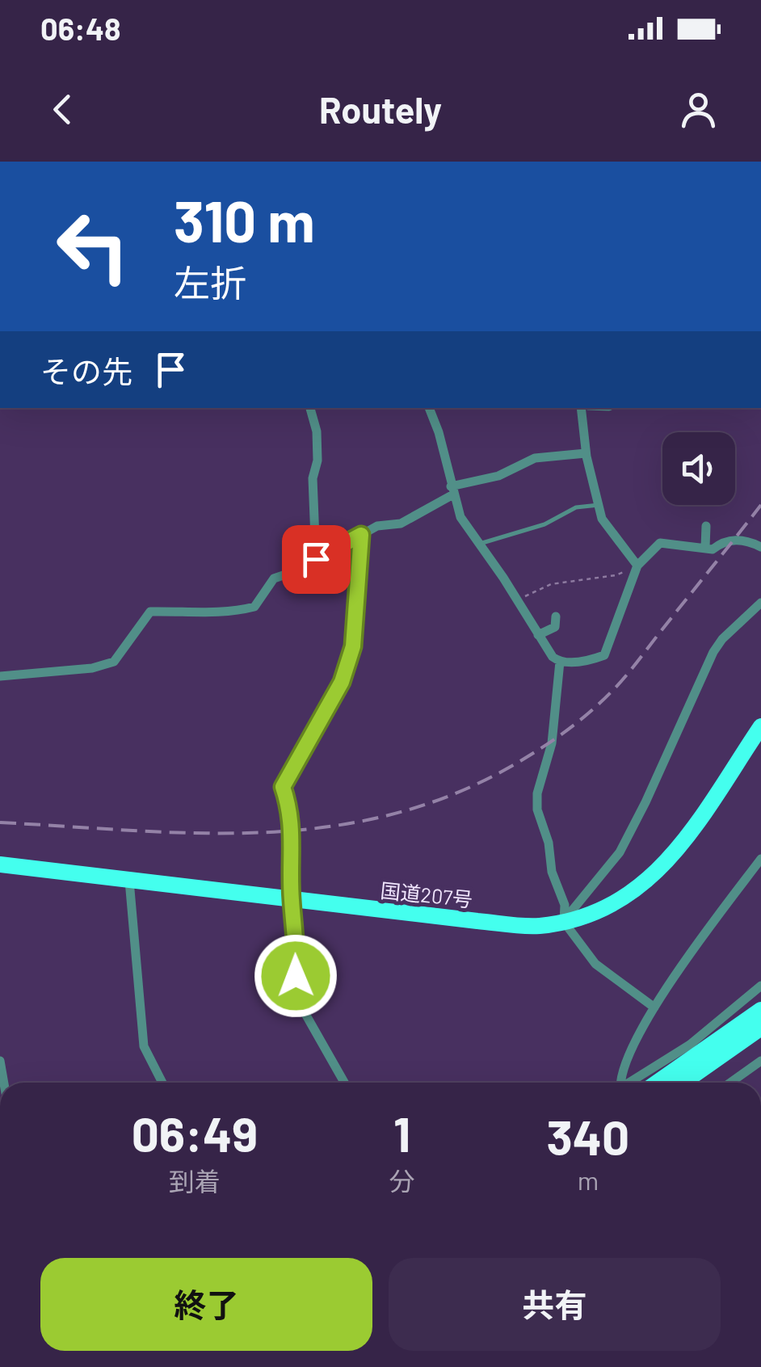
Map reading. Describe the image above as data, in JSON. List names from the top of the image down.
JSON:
{
  "streets": {
    "highway": ["国道207号"]
  },
  "page": {
    "status": "06:48",
    "header": "Routely",
    "turn": ["310 m", "左折"],
    "then": "その先",
    "eta": [
      "06:49",
      "到着",
      "1",
      "分",
      "340",
      "m"
    ],
    "buttons": ["終了", "共有"]
  }
}
